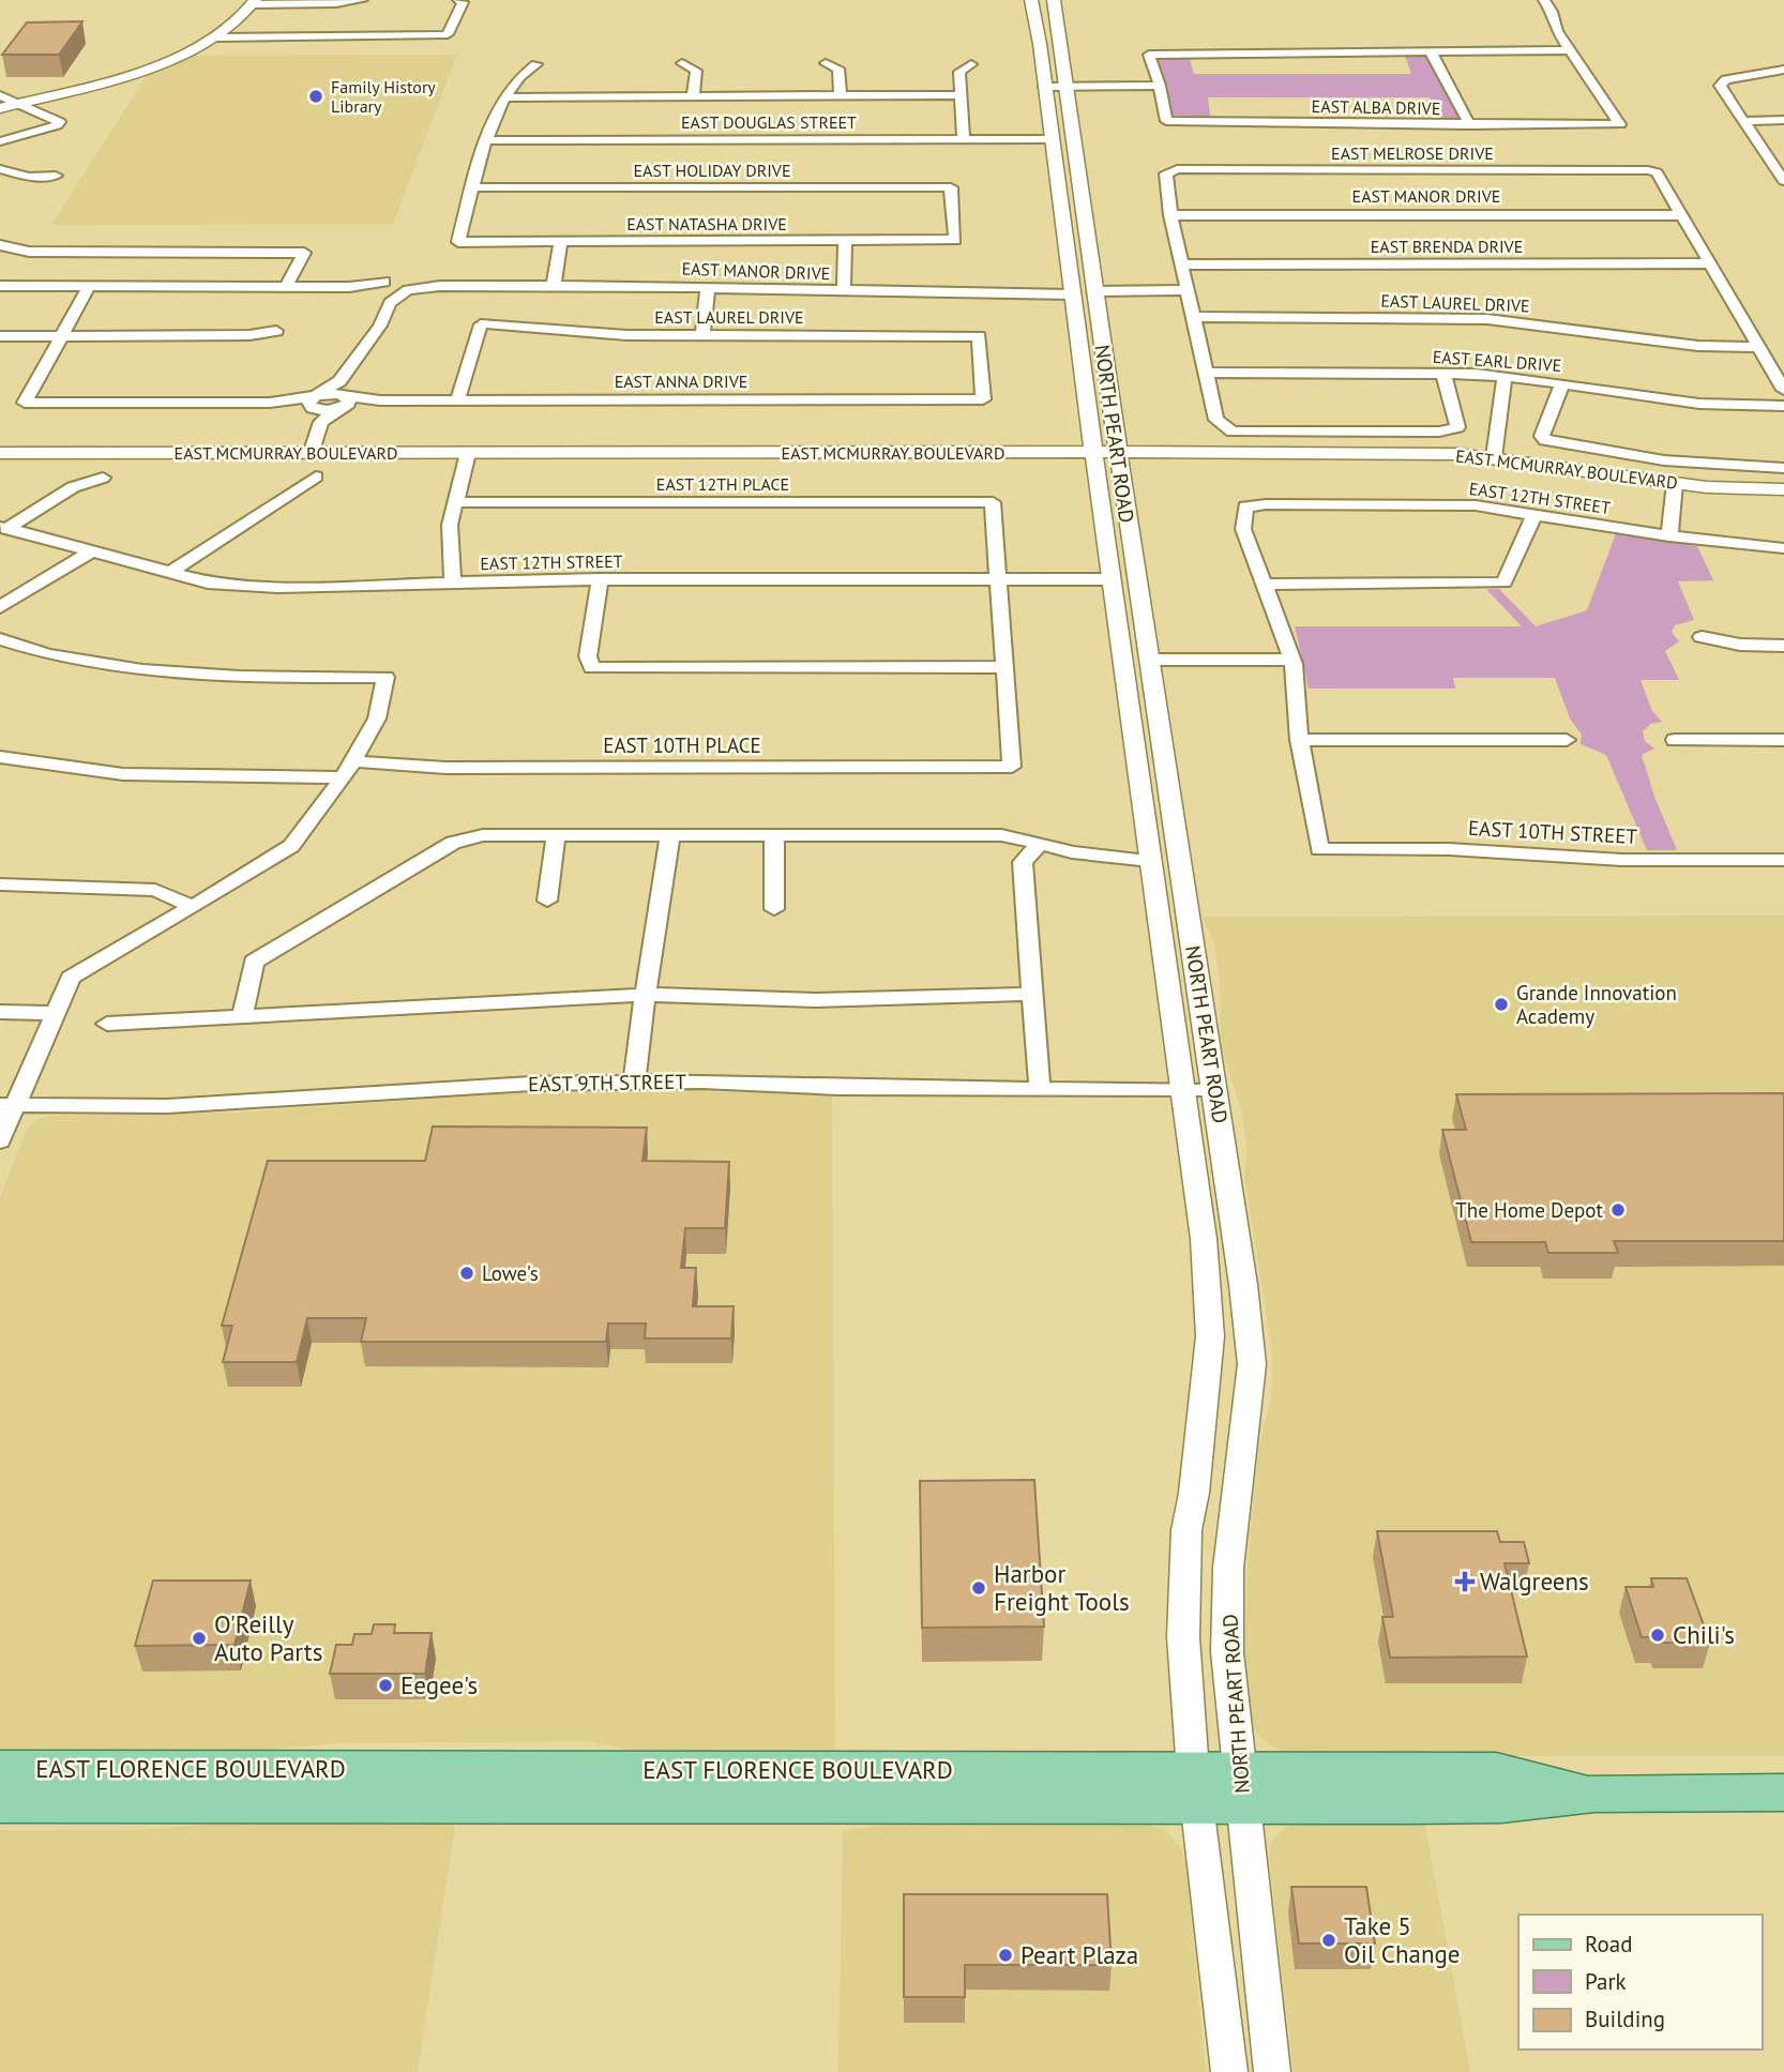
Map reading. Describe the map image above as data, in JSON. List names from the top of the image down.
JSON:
{
  "streets": {
    "main road": ["EAST FLORENCE BOULEVARD"],
    "street": [
      "EAST ALBA DRIVE",
      "EAST DOUGLAS STREET",
      "EAST MELROSE DRIVE",
      "EAST HOLIDAY DRIVE",
      "EAST MANOR DRIVE",
      "EAST NATASHA DRIVE",
      "EAST BRENDA DRIVE",
      "EAST LAUREL DRIVE",
      "EAST EARL DRIVE",
      "EAST ANNA DRIVE",
      "NORTH PEART ROAD",
      "EAST MCMURRAY BOULEVARD",
      "EAST 12TH PLACE",
      "EAST 12TH STREET",
      "EAST 10TH PLACE",
      "EAST 10TH STREET",
      "EAST 9TH STREET"
    ]
  },
  "crossings": [
    ["EAST DOUGLAS STREET", "NORTH PEART ROAD"],
    ["EAST MELROSE DRIVE", "EAST MANOR DRIVE"],
    ["EAST HOLIDAY DRIVE", "EAST NATASHA DRIVE"],
    ["EAST MANOR DRIVE", "NORTH PEART ROAD"],
    ["EAST LAUREL DRIVE", "EAST ANNA DRIVE"],
    ["NORTH PEART ROAD", "EAST MCMURRAY BOULEVARD"],
    ["NORTH PEART ROAD", "EAST 12TH STREET"],
    ["NORTH PEART ROAD", "EAST 9TH STREET"],
    ["NORTH PEART ROAD", "EAST FLORENCE BOULEVARD"],
    ["EAST 12TH PLACE", "EAST 12TH STREET"]
  ],
  "places": {
    "other": [
      "Family History Library",
      "Grande Innovation Academy",
      "The Home Depot",
      "Lowe's",
      "Harbor Freight Tools",
      "Chili's",
      "O'Reilly Auto Parts",
      "Eegee's",
      "Take 5 Oil Change",
      "Peart Plaza"
    ],
    "health": ["Walgreens"]
  },
  "legend": ["Road", "Park", "Building"]
}
